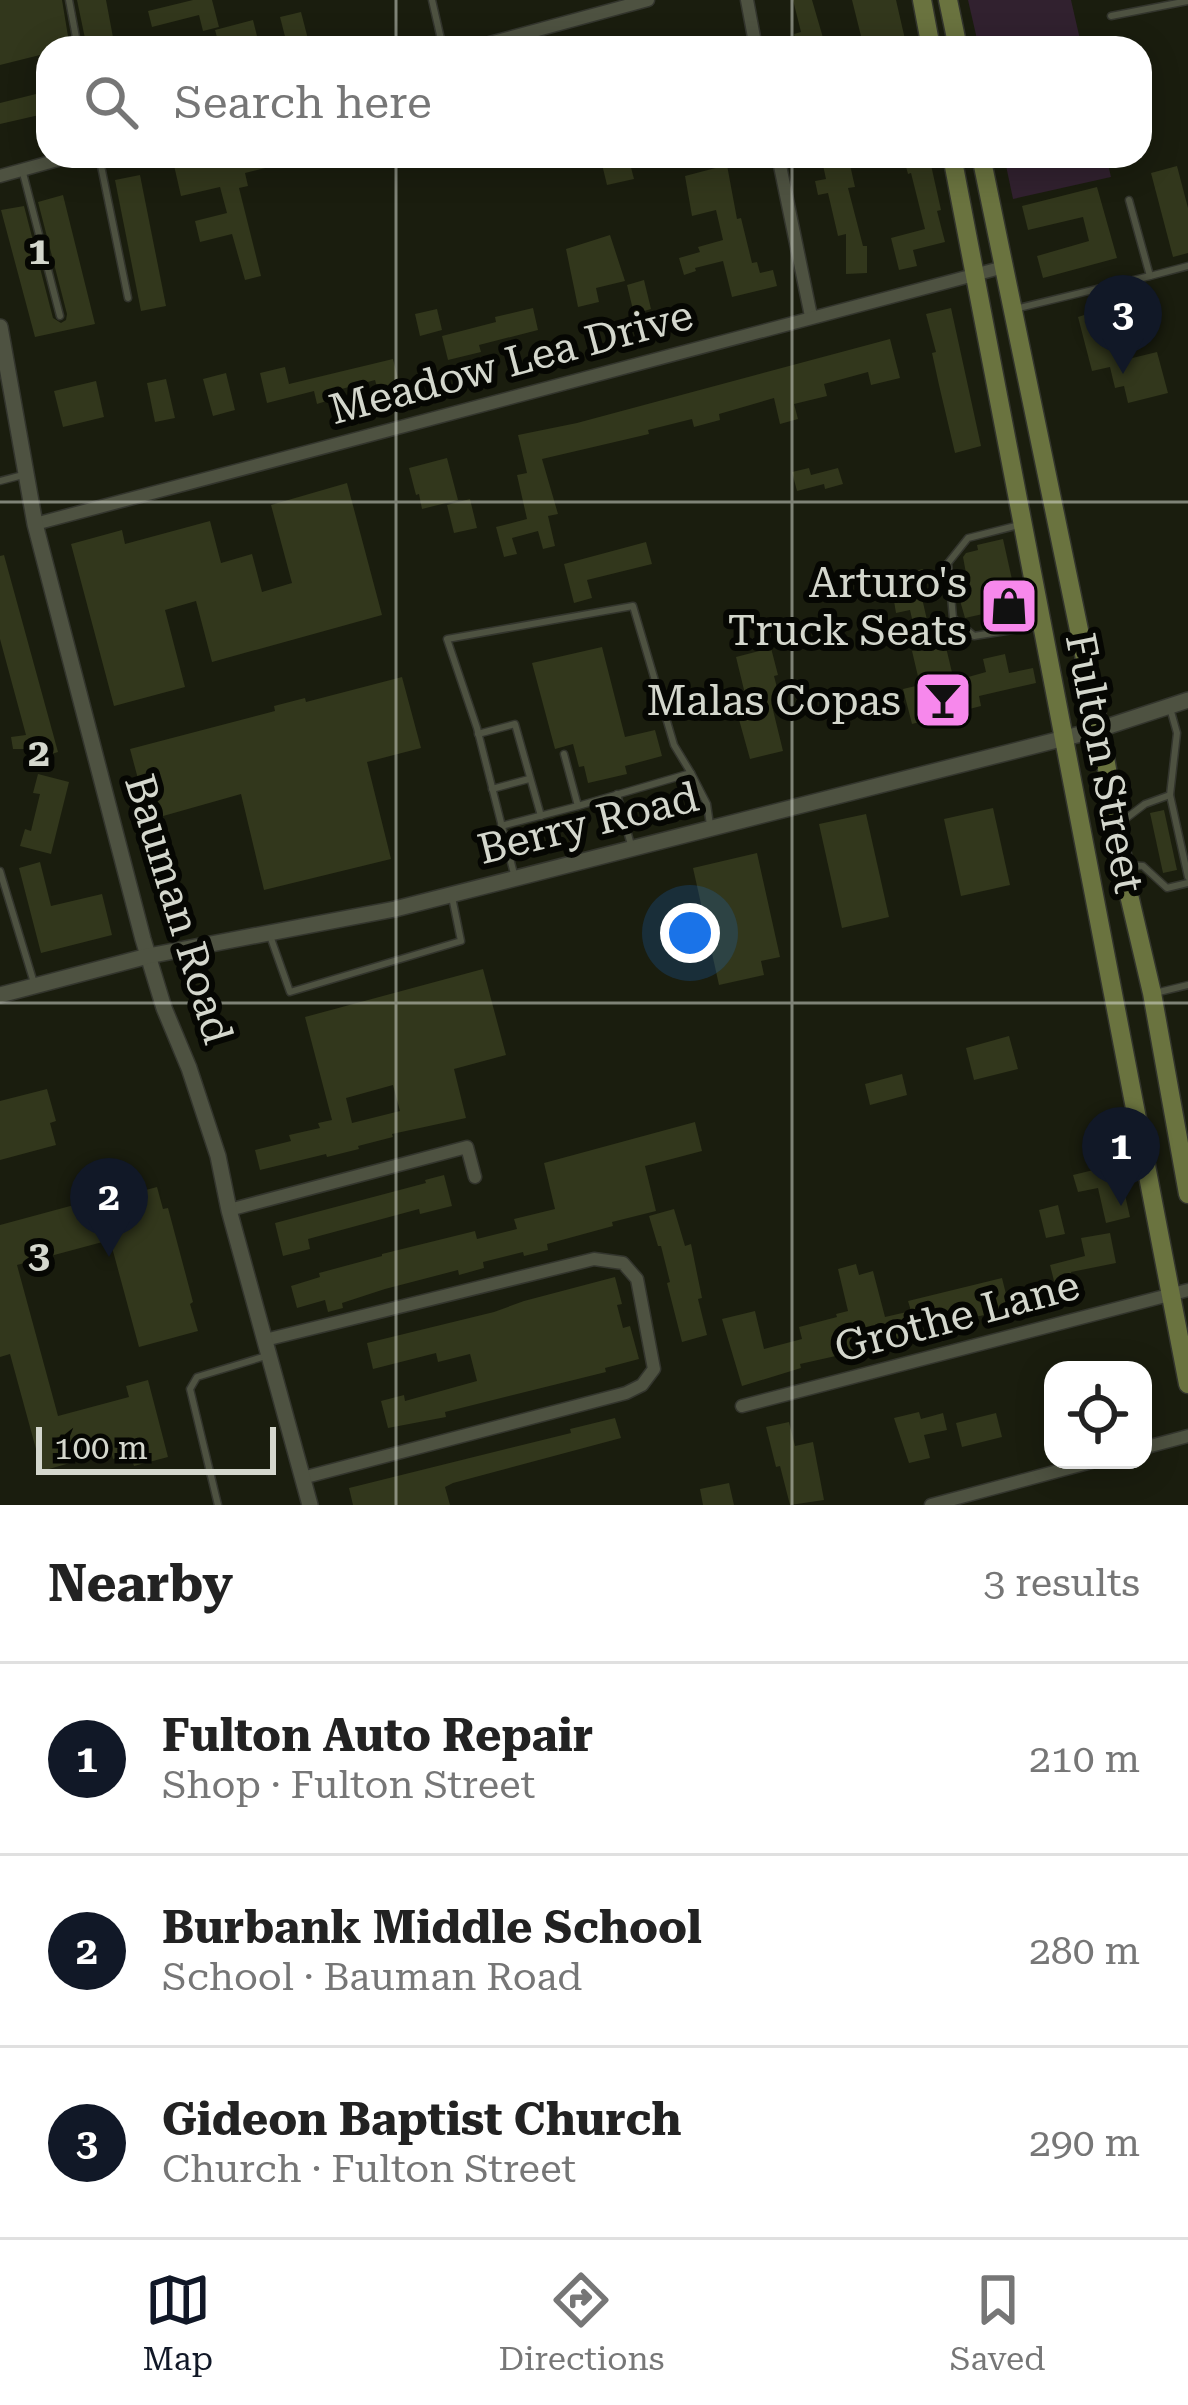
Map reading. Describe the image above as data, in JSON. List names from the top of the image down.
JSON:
{
  "streets": {
    "main road": ["Fulton Street"],
    "street": [
      "Meadow Lea Drive",
      "Berry Road",
      "Bauman Road",
      "Grothe Lane"
    ]
  },
  "crossings": [
    ["Meadow Lea Drive", "Fulton Street"],
    ["Meadow Lea Drive", "Bauman Road"],
    ["Fulton Street", "Berry Road"],
    ["Fulton Street", "Grothe Lane"],
    ["Berry Road", "Bauman Road"]
  ],
  "places": {
    "shop": ["Arturo's Truck Seats"],
    "bar": ["Malas Copas"]
  },
  "scale_bar": "100 m",
  "page": {
    "search": "Search here",
    "pins": ["3", "1", "2"],
    "scale": "100 m",
    "heading": ["Nearby", "3 results"],
    "list": [
      {
        "mark": "1",
        "name": "Fulton Auto Repair",
        "note": "Shop · Fulton Street",
        "value": "210 m"
      },
      {
        "mark": "2",
        "name": "Burbank Middle School",
        "note": "School · Bauman Road",
        "value": "280 m"
      },
      {
        "mark": "3",
        "name": "Gideon Baptist Church",
        "note": "Church · Fulton Street",
        "value": "290 m"
      }
    ],
    "nav": ["Map", "Directions", "Saved"]
  },
  "grid": {
    "rows": ["1", "2", "3"]
  }
}
